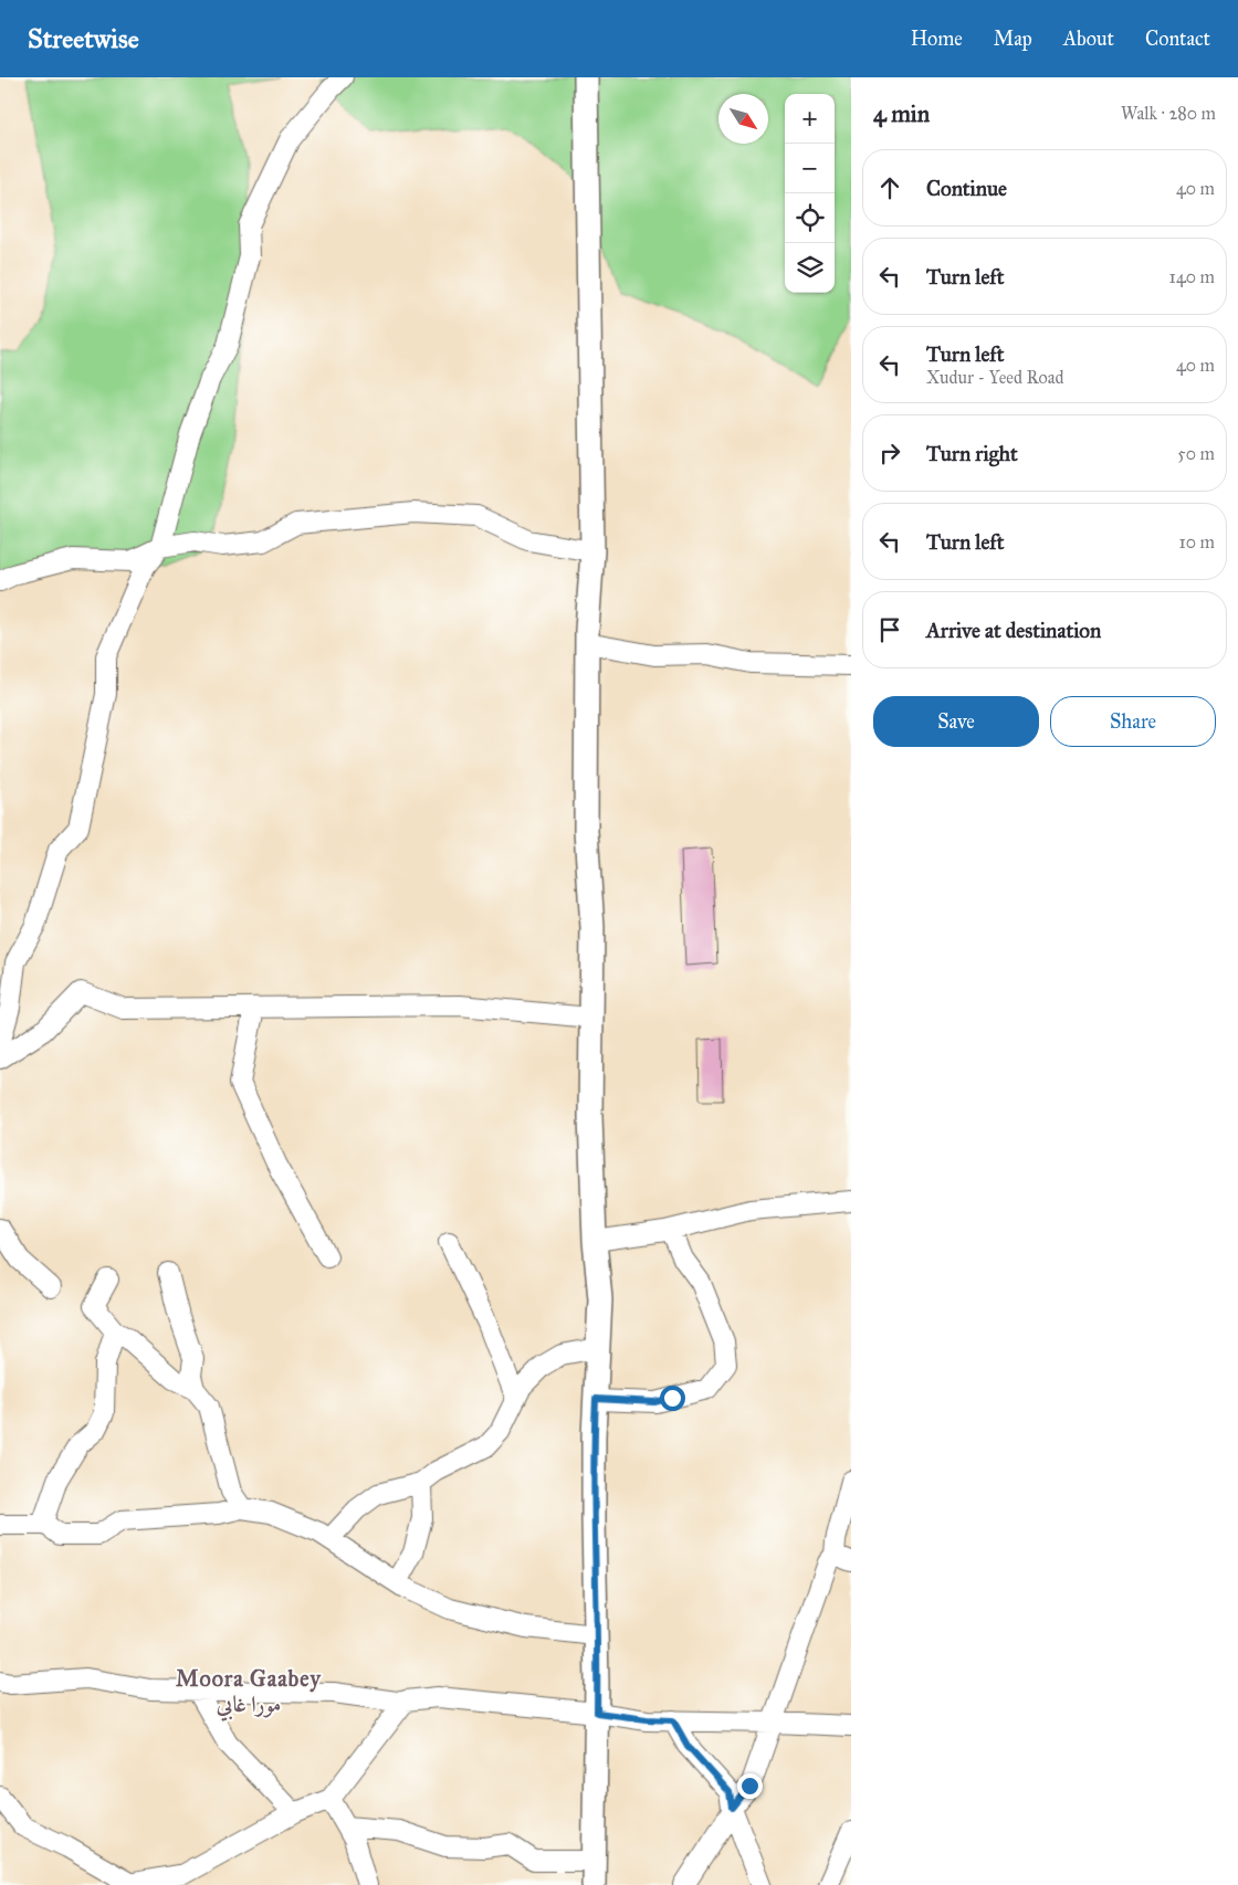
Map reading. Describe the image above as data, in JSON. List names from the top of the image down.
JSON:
{
  "districts": ["Moora Gaabey مورا غابي"],
  "north": "bottom right",
  "page": {
    "header": "Streetwise",
    "nav": [
      "Home",
      "Map",
      "About",
      "Contact"
    ],
    "heading": ["4 min", "Walk · 280 m"],
    "map_buttons": ["+", "−"],
    "list": [
      ["Continue", "40 m"],
      ["Turn left", "140 m"],
      ["Turn left", "Xudur - Yeed Road", "40 m"],
      ["Turn right", "50 m"],
      ["Turn left", "10 m"],
      "Arrive at destination"
    ],
    "buttons": ["Save", "Share"]
  }
}
